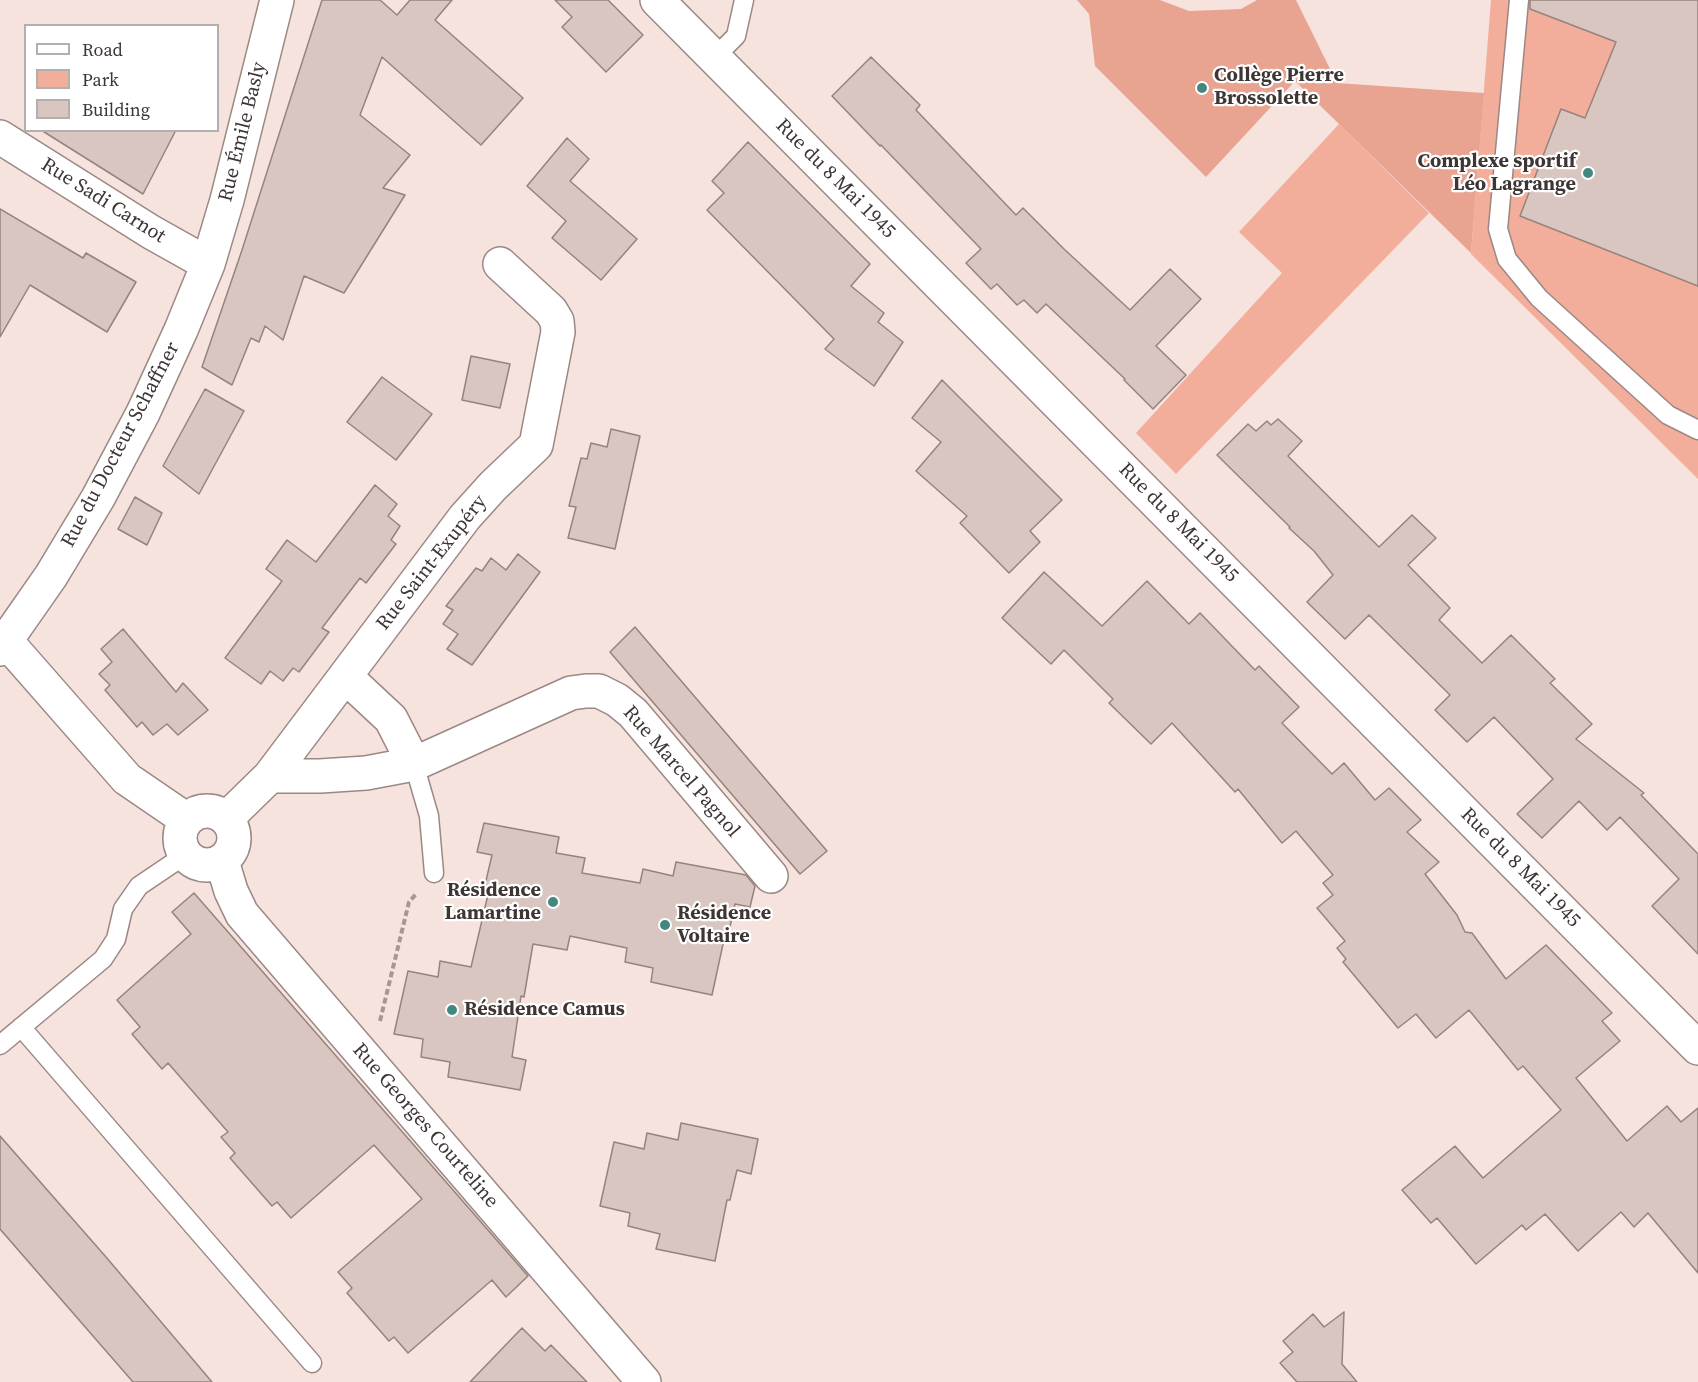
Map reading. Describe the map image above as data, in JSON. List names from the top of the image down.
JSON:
{
  "streets": {
    "street": [
      "Rue Émile Basly",
      "Rue du 8 Mai 1945",
      "Rue Sadi Carnot",
      "Rue du Docteur Schaffner",
      "Rue Saint-Exupéry",
      "Rue Marcel Pagnol",
      "Rue Georges Courteline"
    ]
  },
  "crossings": [
    ["Rue Émile Basly", "Rue Sadi Carnot"],
    ["Rue Émile Basly", "Rue du Docteur Schaffner"],
    ["Rue Sadi Carnot", "Rue du Docteur Schaffner"],
    ["Rue Saint-Exupéry", "Rue Marcel Pagnol"],
    ["Rue Saint-Exupéry", "Rue Georges Courteline"]
  ],
  "places": [
    "Collège Pierre Brossolette",
    "Complexe sportif Léo Lagrange",
    "Résidence Lamartine",
    "Résidence Voltaire",
    "Résidence Camus"
  ],
  "legend": ["Road", "Park", "Building"]
}
